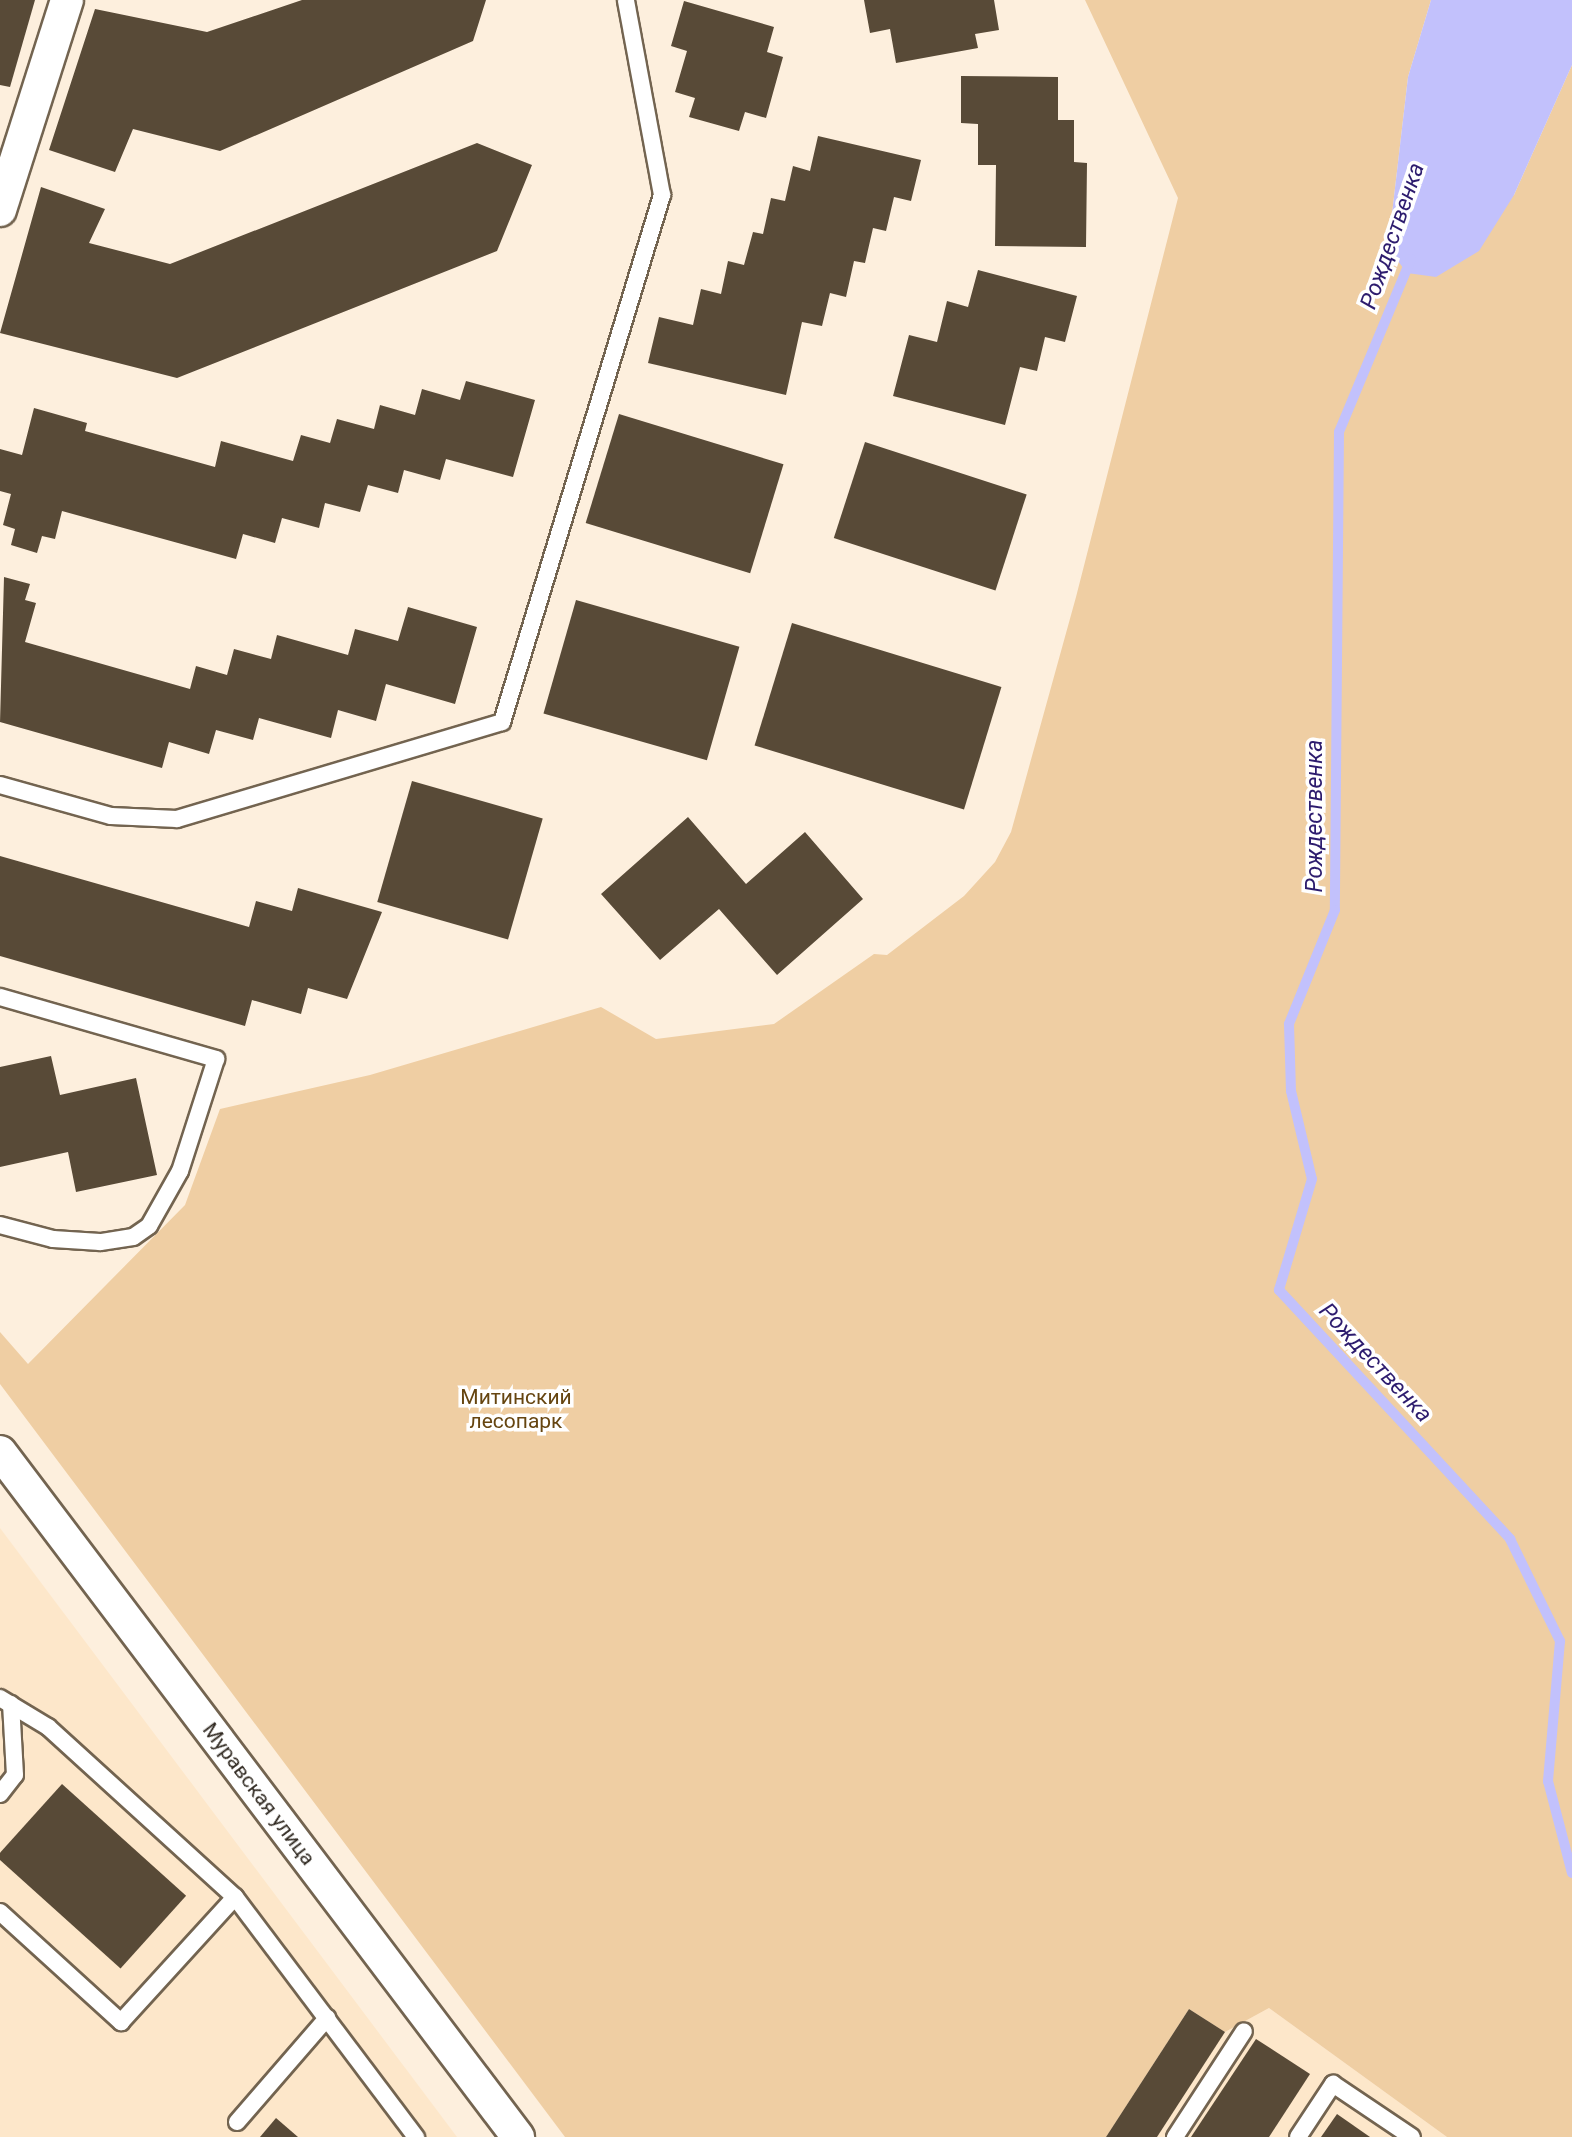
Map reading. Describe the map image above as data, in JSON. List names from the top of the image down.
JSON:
{
  "streets": {
    "street": ["Муравская улица"]
  },
  "water": ["Рождественка"],
  "parks": ["Митинский лесопарк"]
}
